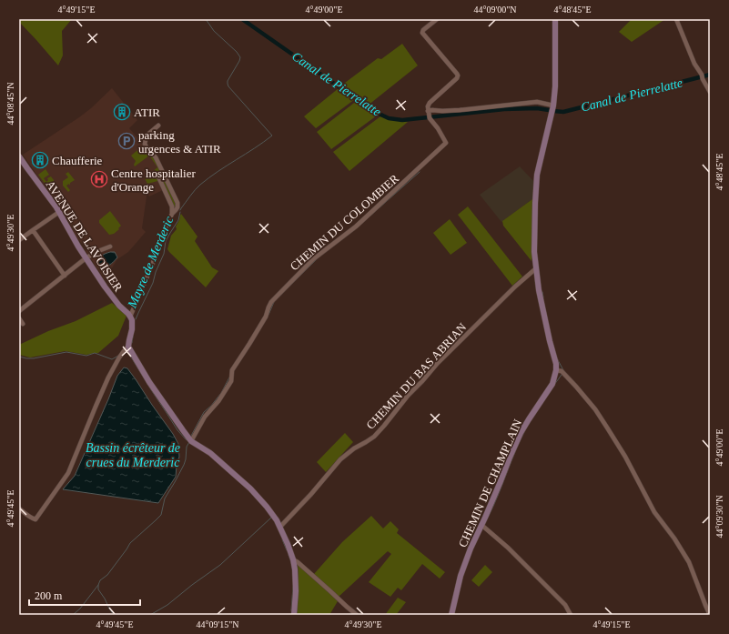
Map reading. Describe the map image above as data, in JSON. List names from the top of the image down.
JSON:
{
  "streets": {
    "street": [
      "CHEMIN DU COLOMBIER",
      "AVENUE DE LAVOISIER",
      "CHEMIN DU BAS ABRIAN",
      "CHEMIN DE CHAMPLAIN"
    ]
  },
  "water": ["Canal de Pierrelatte", "Mayre de Merderic", "Bassin écrêteur de crues du Merderic"],
  "places": {
    "building": ["ATIR", "Chaufferie"],
    "parking": ["parking urgences & ATIR"],
    "hospital": ["Centre hospitalier d'Orange"]
  },
  "scale_bar": "200 m",
  "coordinates": [
    "4°49'15\"E",
    "4°49'00\"E",
    "44°09'00\"N",
    "4°48'45\"E",
    "44°08'45\"N",
    "4°49'30\"E",
    "4°49'45\"E",
    "44°09'30\"N",
    "44°09'15\"N"
  ]
}
